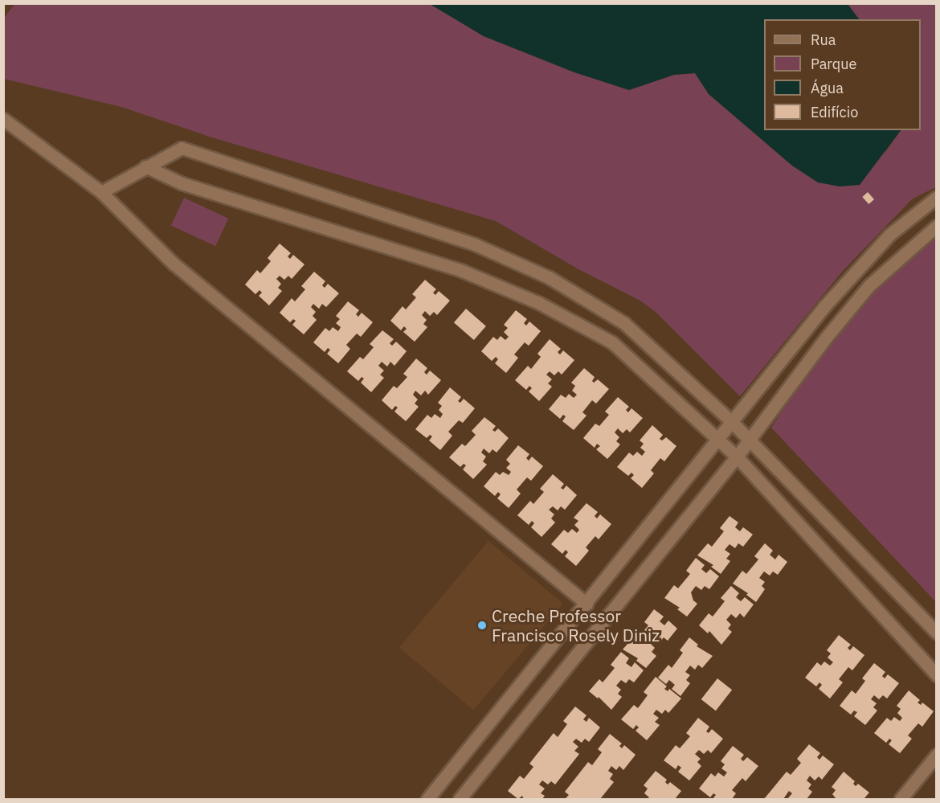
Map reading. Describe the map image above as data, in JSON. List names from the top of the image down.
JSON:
{
  "places": ["Creche Professor Francisco Rosely Diniz"],
  "legend": [
    "Rua",
    "Parque",
    "Água",
    "Edifício"
  ]
}
